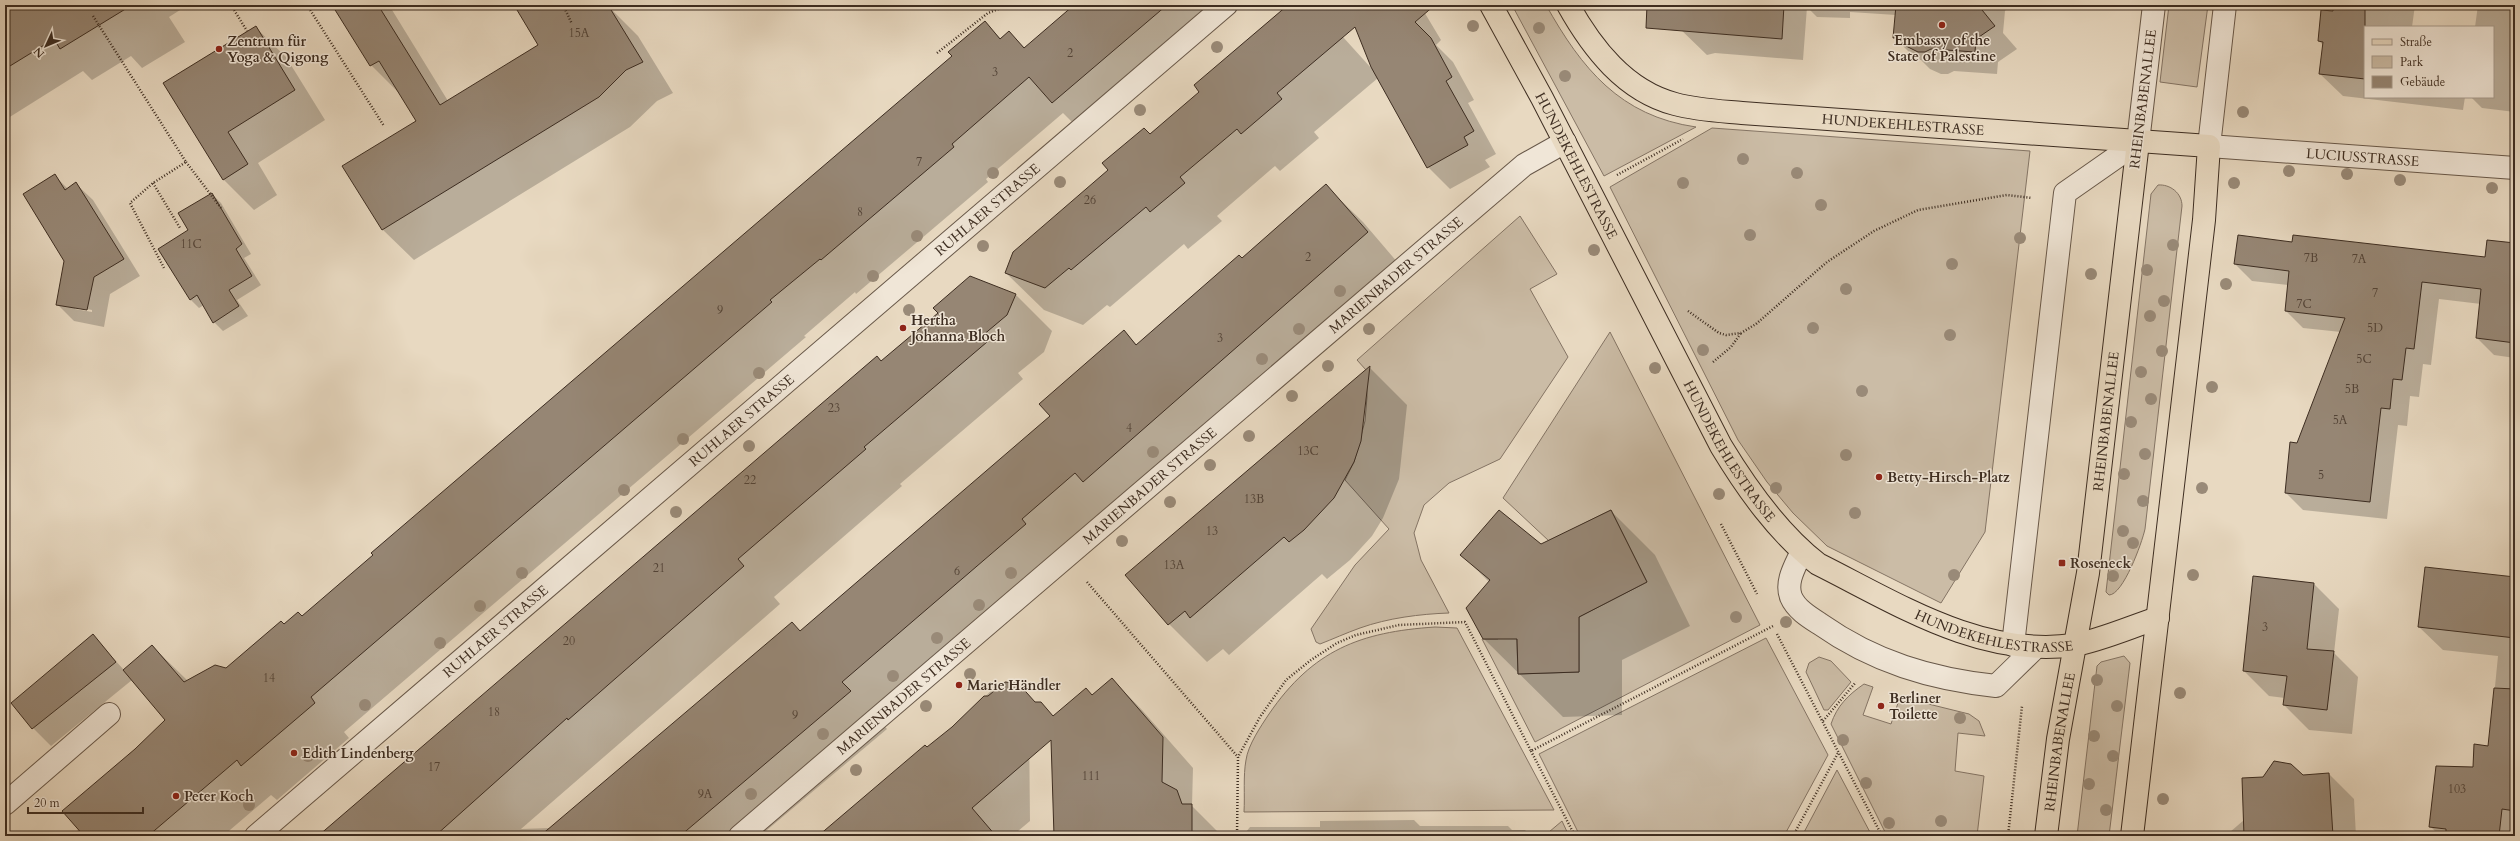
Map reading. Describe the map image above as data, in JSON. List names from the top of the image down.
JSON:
{
  "streets": {
    "main road": ["RHEINBABENALLEE", "HUNDEKEHLESTRASSE"],
    "street": ["LUCIUSSTRASSE", "RUHLAER STRASSE", "MARIENBADER STRASSE"]
  },
  "crossings": [
    ["RHEINBABENALLEE", "HUNDEKEHLESTRASSE"],
    ["HUNDEKEHLESTRASSE", "LUCIUSSTRASSE"],
    ["HUNDEKEHLESTRASSE", "MARIENBADER STRASSE"]
  ],
  "places": {
    "other": [
      "Embassy of the State of Palestine",
      "Zentrum für Yoga & Qigong",
      "Hertha Johanna Bloch",
      "Betty-Hirsch-Platz",
      "Marie Händler",
      "Berliner Toilette",
      "Edith Lindenberg",
      "Peter Koch"
    ],
    "transit": ["Roseneck"]
  },
  "house_numbers": [
    "15A",
    "2",
    "3",
    "7",
    "26",
    "8",
    "11C",
    "2",
    "7B",
    "7A",
    "7",
    "7C",
    "9",
    "5D",
    "3",
    "5C",
    "5B",
    "23",
    "5A",
    "4",
    "13C",
    "5",
    "22",
    "13B",
    "13",
    "13A",
    "21",
    "6",
    "3",
    "20",
    "14",
    "18",
    "9",
    "17",
    "111",
    "103",
    "9A"
  ],
  "legend": ["Straße", "Park", "Gebäude"],
  "scale_bar": "20 m",
  "north": "bottom left"
}
